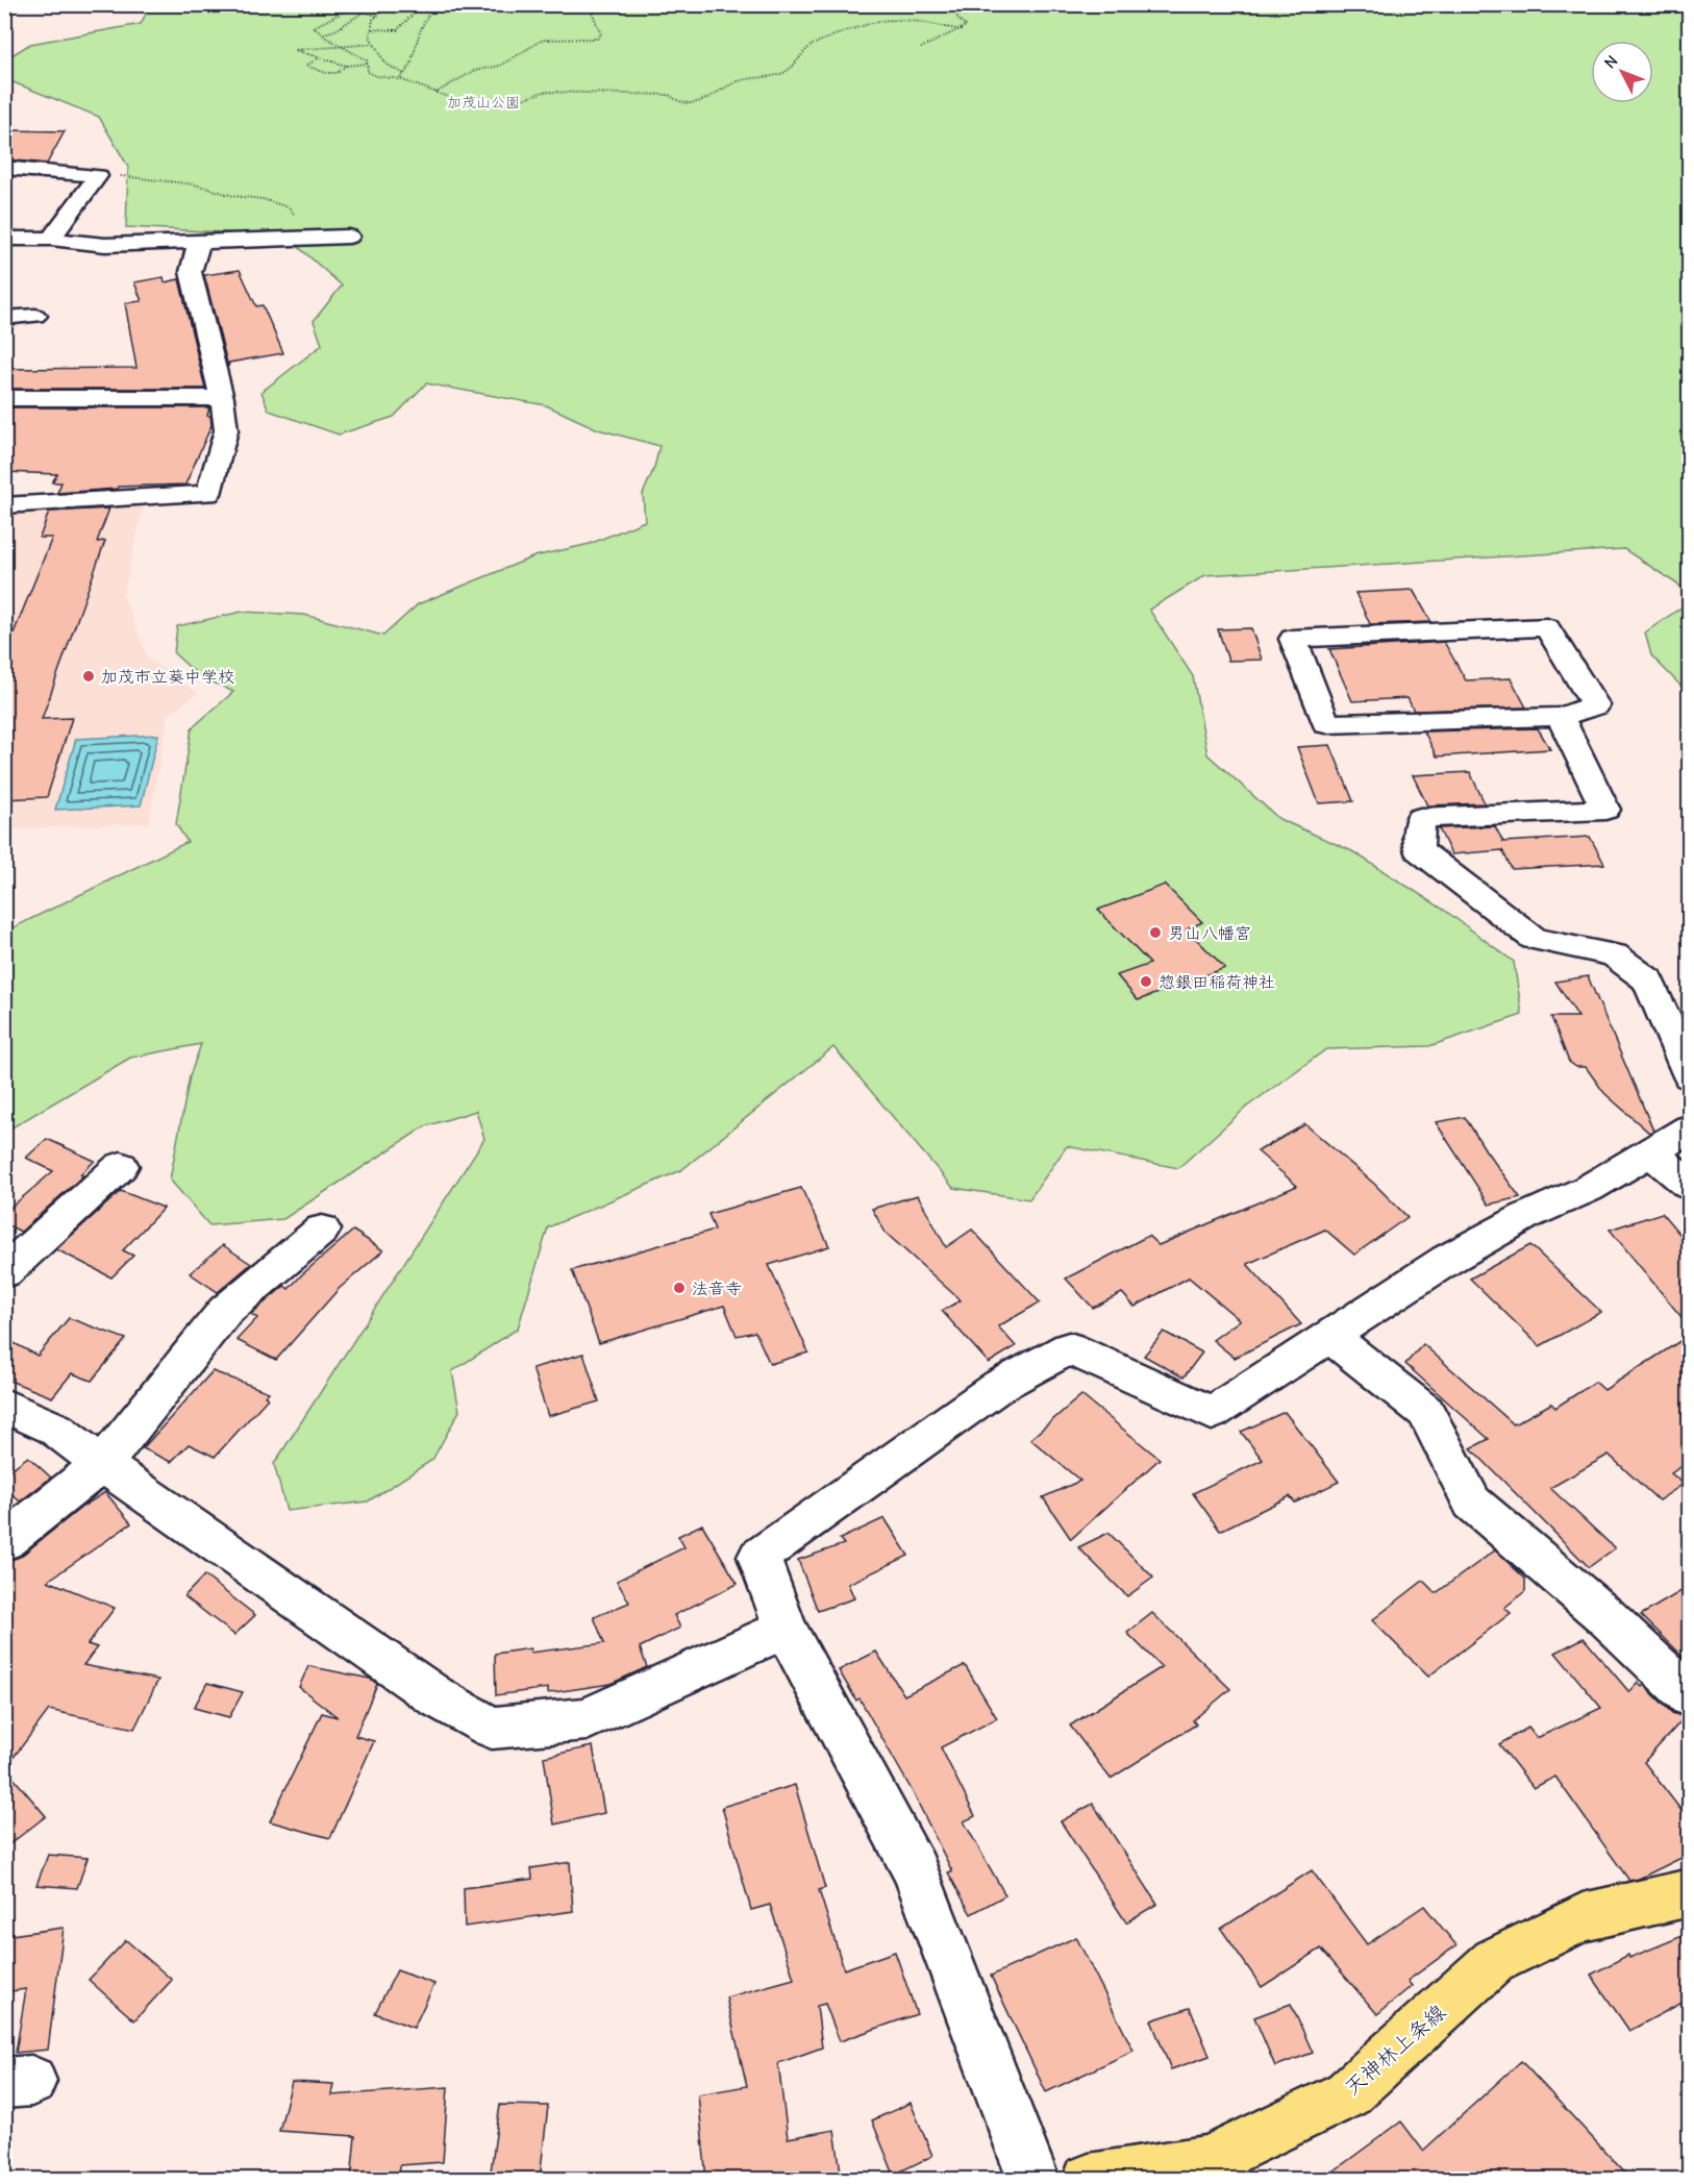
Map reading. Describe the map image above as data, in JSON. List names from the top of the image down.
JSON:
{
  "streets": {
    "main road": ["天神林上条線"]
  },
  "parks": ["加茂山公園"],
  "places": [
    "加茂市立葵中学校",
    "男山八幡宮",
    "惣銀田稲荷神社",
    "法音寺"
  ],
  "north": "top left"
}
